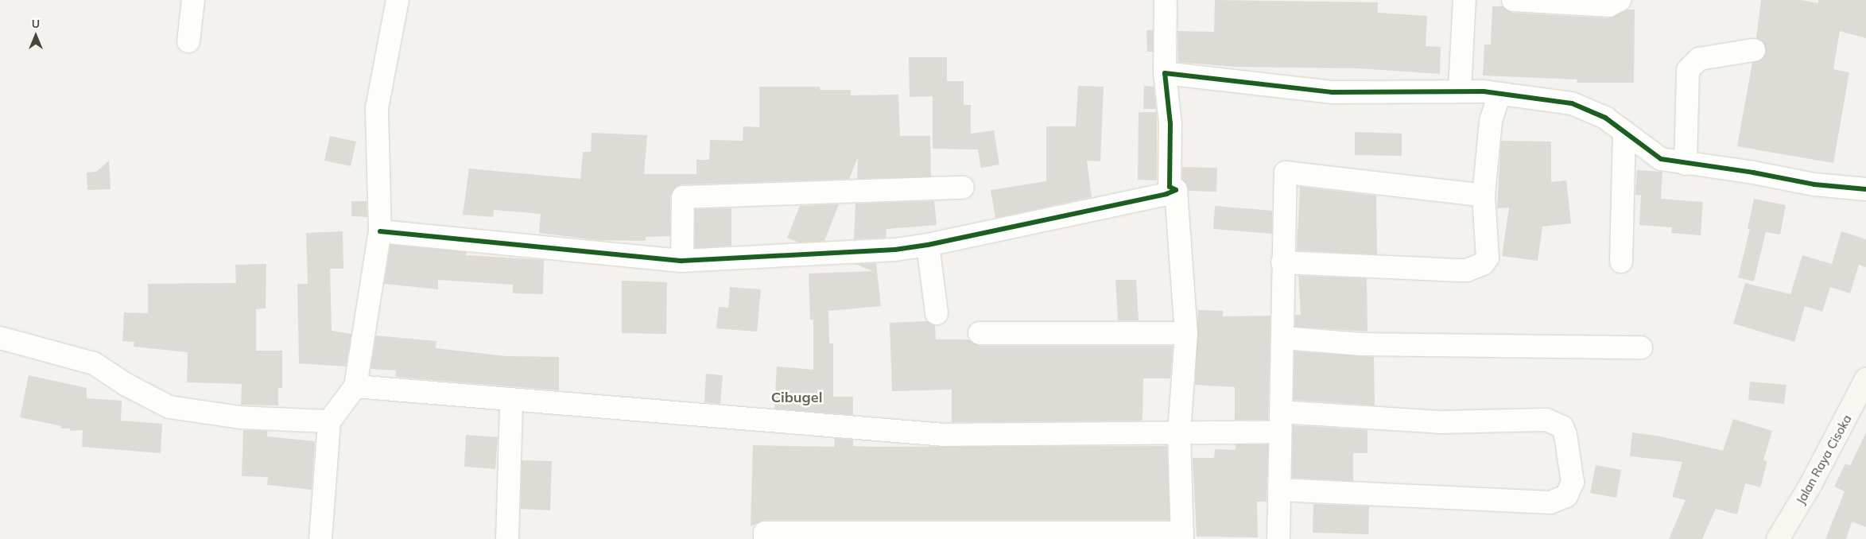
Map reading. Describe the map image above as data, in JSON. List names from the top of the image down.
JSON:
{
  "streets": {
    "street": ["Jalan Raya Cisoka"]
  },
  "districts": ["Cibugel"],
  "north": "top"
}
